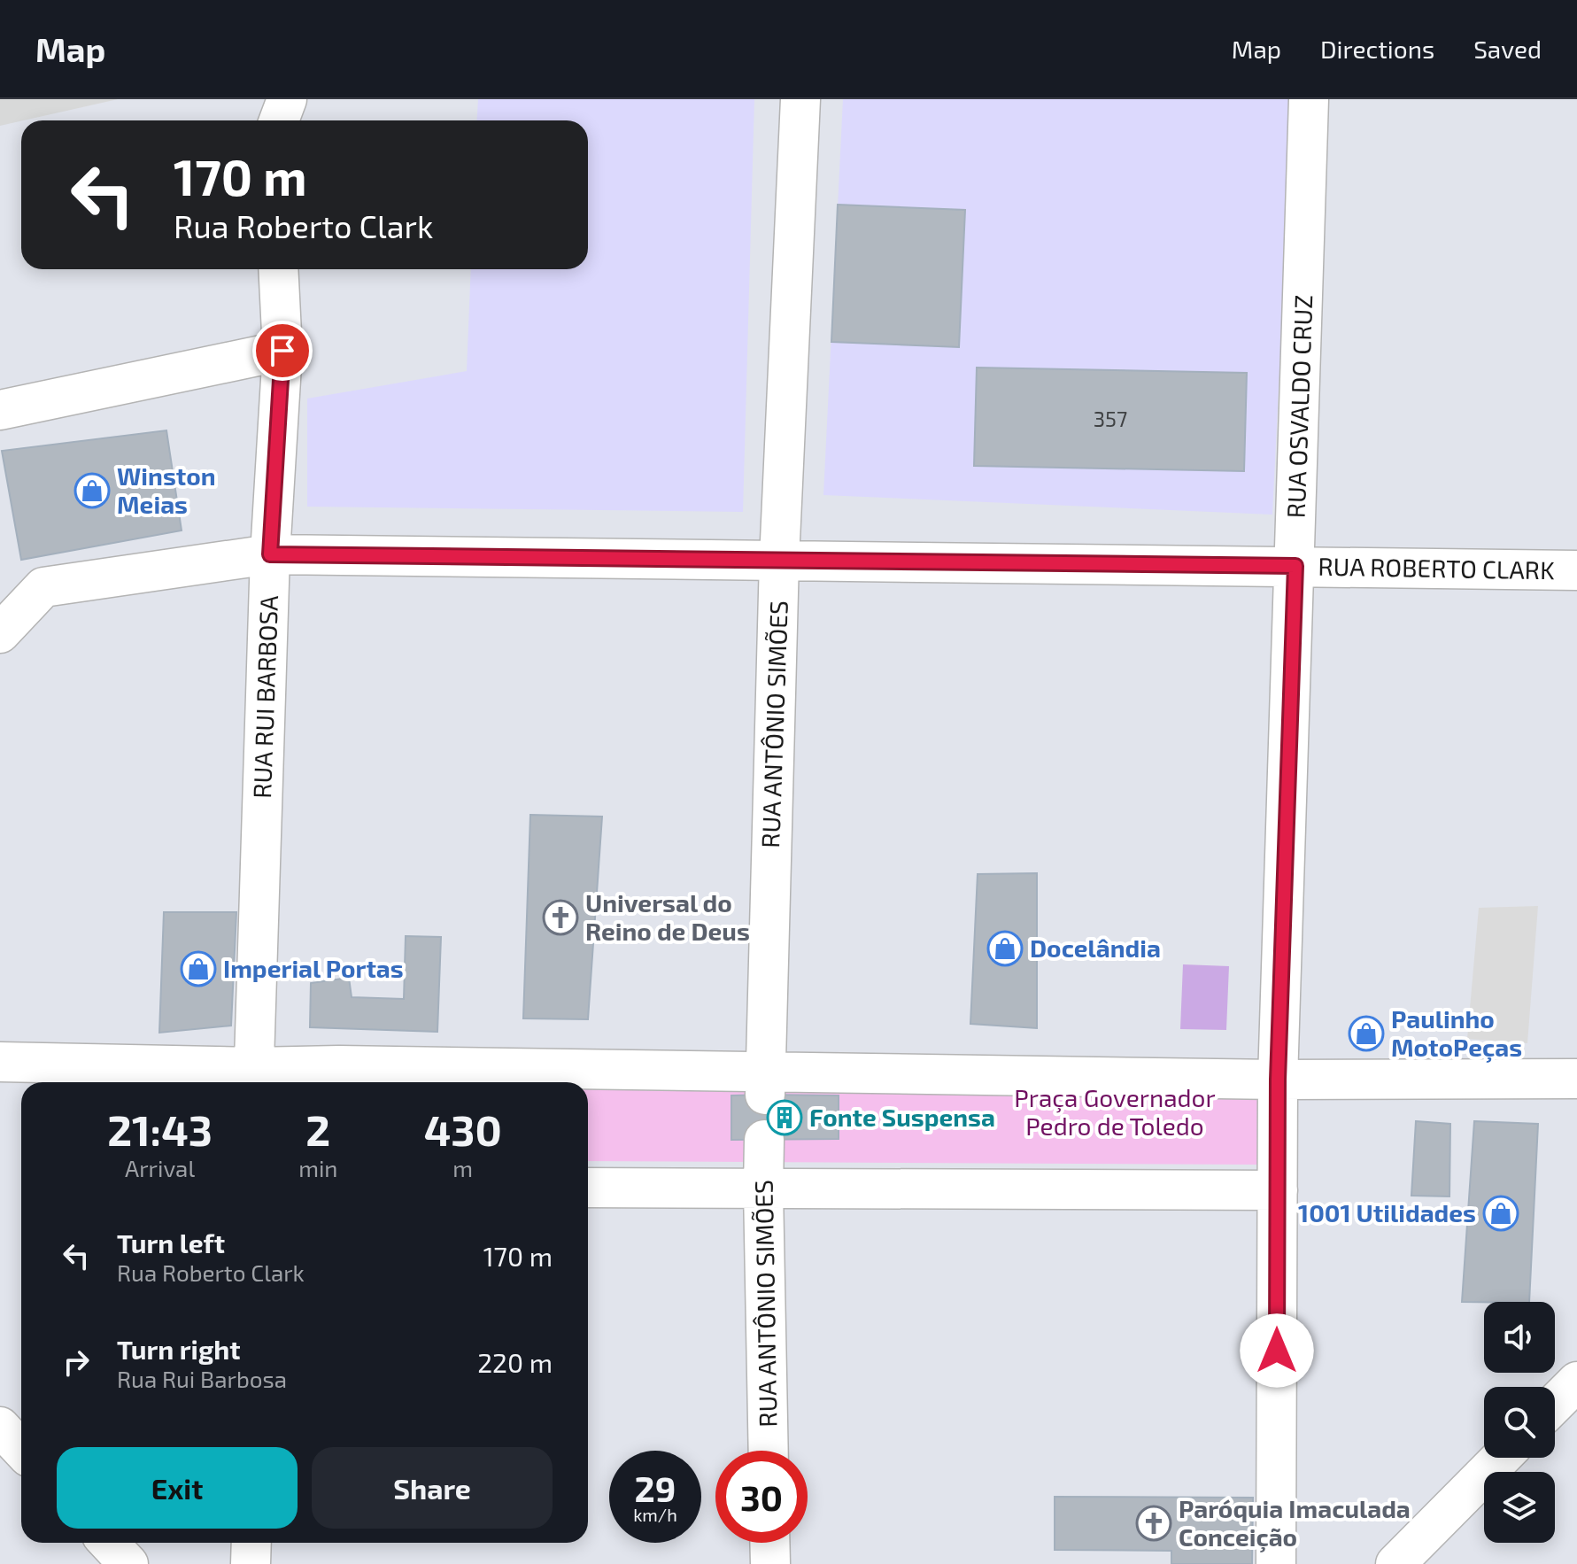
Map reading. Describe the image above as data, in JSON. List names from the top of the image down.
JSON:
{
  "streets": {
    "street": [
      "RUA OSVALDO CRUZ",
      "RUA ROBERTO CLARK",
      "RUA RUI BARBOSA",
      "RUA ANTÔNIO SIMÕES"
    ]
  },
  "crossings": [
    ["RUA OSVALDO CRUZ", "RUA ROBERTO CLARK"],
    ["RUA ROBERTO CLARK", "RUA RUI BARBOSA"],
    ["RUA ROBERTO CLARK", "RUA ANTÔNIO SIMÕES"]
  ],
  "parks": ["Praça Governador Pedro de Toledo"],
  "places": {
    "shop": [
      "Winston Meias",
      "Docelândia",
      "Imperial Portas",
      "Paulinho MotoPeças",
      "1001 Utilidades"
    ],
    "church": ["Universal do Reino de Deus", "Paróquia Imaculada Conceição"],
    "building": ["Fonte Suspensa"]
  },
  "house_numbers": ["357"],
  "page": {
    "header": "Map",
    "nav": ["Map", "Directions", "Saved"],
    "turn": ["170 m", "Rua Roberto Clark"],
    "eta": [
      "21:43",
      "Arrival",
      "2",
      "min",
      "430",
      "m"
    ],
    "list": [
      {
        "name": "Turn left",
        "note": "Rua Roberto Clark",
        "value": "170 m"
      },
      {
        "name": "Turn right",
        "note": "Rua Rui Barbosa",
        "value": "220 m"
      }
    ],
    "buttons": ["Exit", "Share"],
    "speed": "29 km/h",
    "limit": "30"
  }
}
